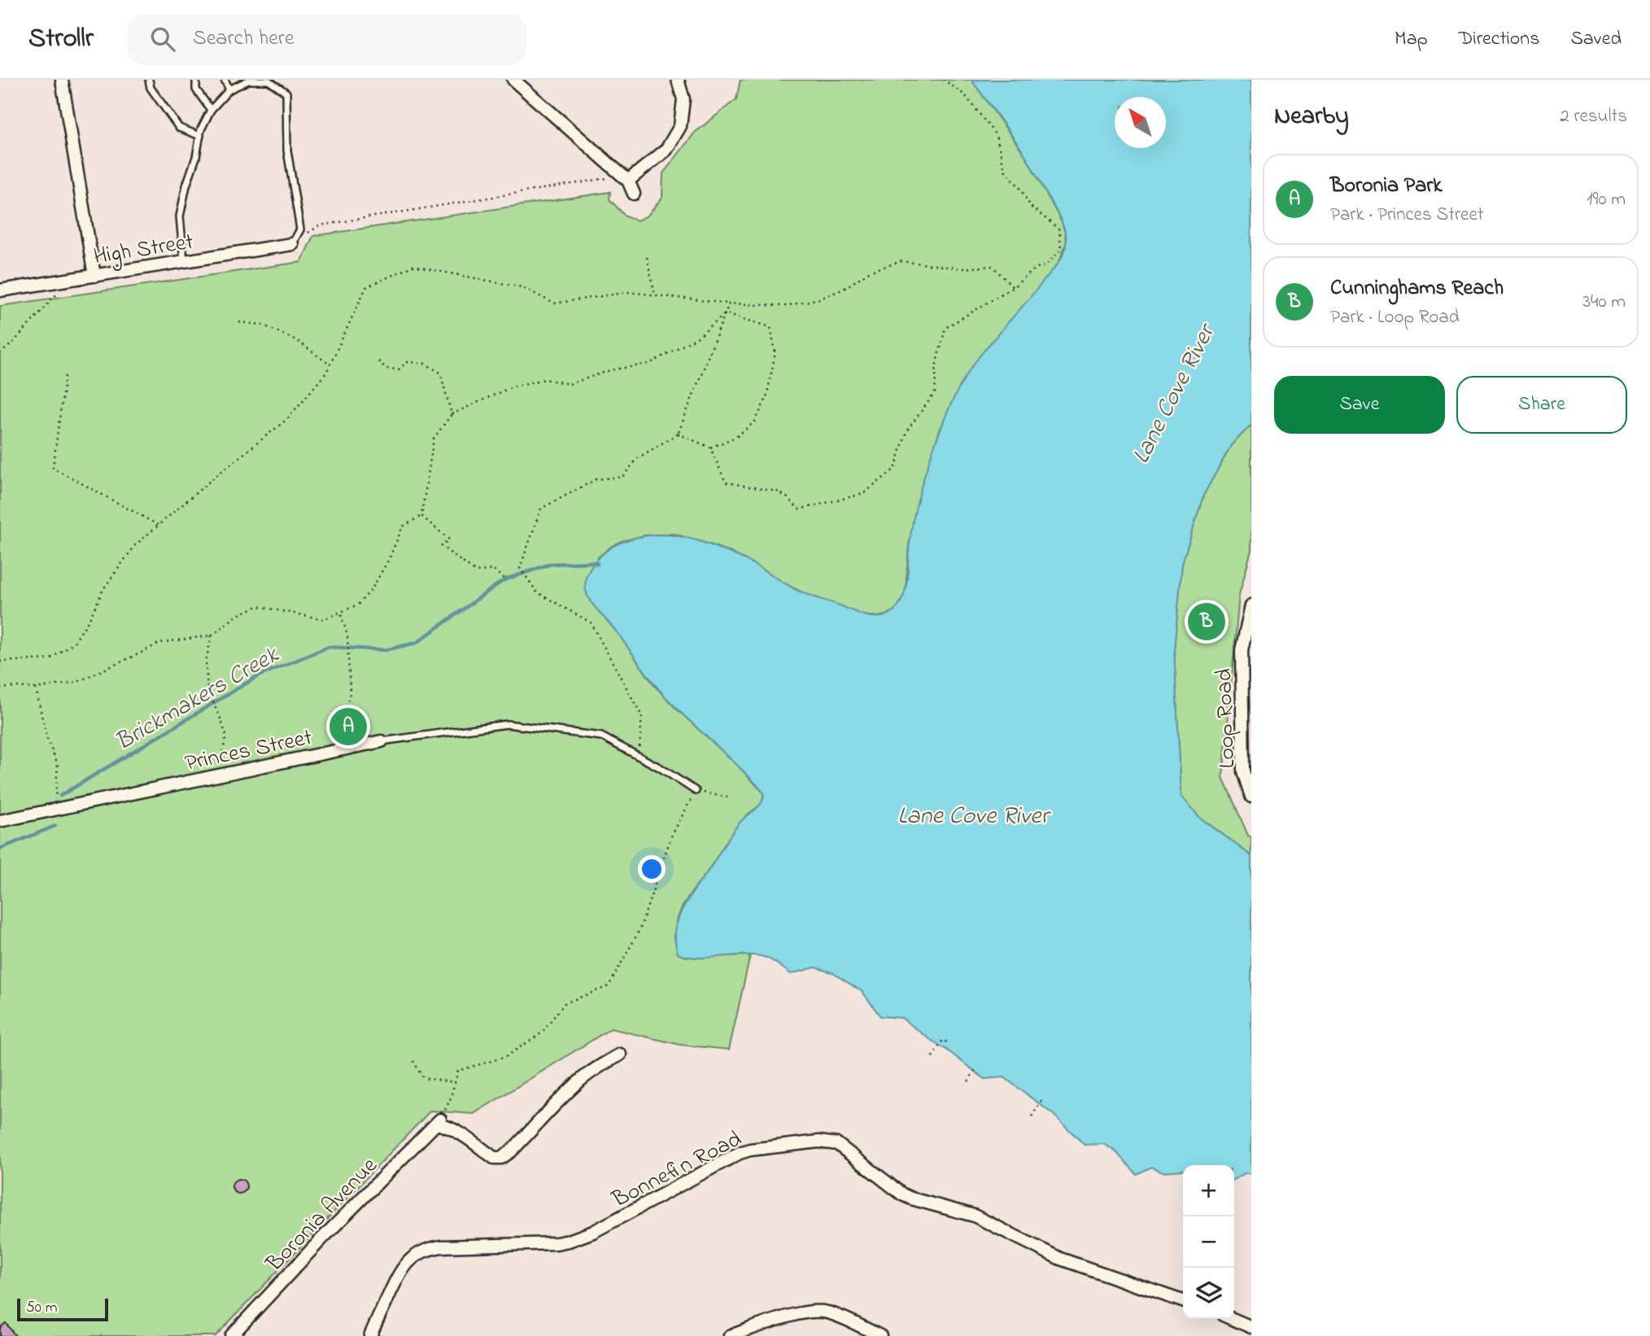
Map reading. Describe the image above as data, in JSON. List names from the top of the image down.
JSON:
{
  "streets": {
    "street": [
      "High Street",
      "Loop Road",
      "Princes Street",
      "Bonnefin Road",
      "Boronia Avenue"
    ]
  },
  "water": ["Lane Cove River", "Brickmakers Creek"],
  "scale_bar": "50 m",
  "north": "top left",
  "page": {
    "header": "Strollr",
    "search": "Search here",
    "nav": ["Map", "Directions", "Saved"],
    "heading": ["Nearby", "2 results"],
    "list": [
      {
        "mark": "A",
        "name": "Boronia Park",
        "note": "Park · Princes Street",
        "value": "190 m"
      },
      {
        "mark": "B",
        "name": "Cunninghams Reach",
        "note": "Park · Loop Road",
        "value": "340 m"
      }
    ],
    "buttons": ["Save", "Share"],
    "pins": ["B", "A"],
    "map_buttons": ["+", "−"],
    "scale": "50 m"
  }
}
